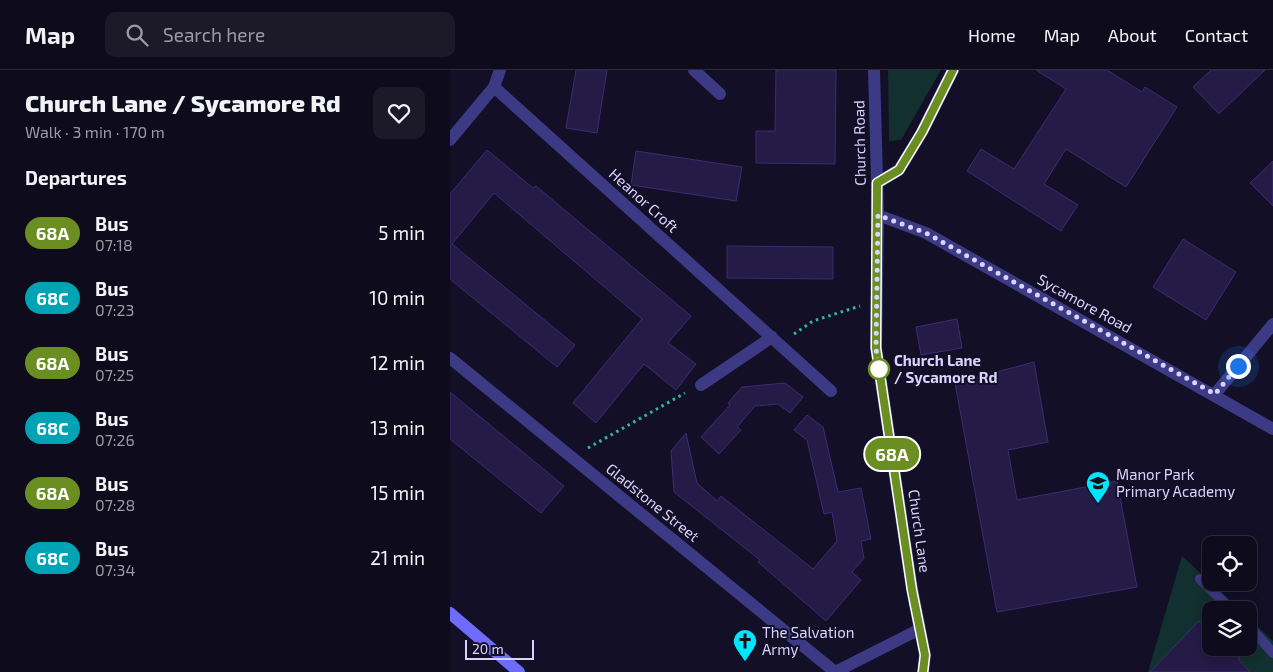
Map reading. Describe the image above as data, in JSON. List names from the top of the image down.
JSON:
{
  "streets": {
    "street": [
      "Church Road",
      "Heanor Croft",
      "Sycamore Road",
      "Gladstone Street",
      "Church Lane"
    ]
  },
  "crossings": [
    ["Church Road", "Sycamore Road"],
    ["Church Road", "Church Lane"],
    ["Sycamore Road", "Church Lane"]
  ],
  "places": {
    "other": ["Church Lane / Sycamore Rd"],
    "school or university": ["Manor Park Primary Academy"],
    "church": ["The Salvation Army"]
  },
  "lines": ["bus line 68A"],
  "scale_bar": "20 m",
  "page": {
    "header": "Map",
    "search": "Search here",
    "nav": [
      "Home",
      "Map",
      "About",
      "Contact"
    ],
    "heading": [
      ["Church Lane / Sycamore Rd", "Walk · 3 min · 170 m"],
      "Departures"
    ],
    "on_map": "68A",
    "list": [
      {
        "mark": "68A",
        "name": "Bus",
        "note": "07:18",
        "value": "5 min"
      },
      {
        "mark": "68C",
        "name": "Bus",
        "note": "07:23",
        "value": "10 min"
      },
      {
        "mark": "68A",
        "name": "Bus",
        "note": "07:25",
        "value": "12 min"
      },
      {
        "mark": "68C",
        "name": "Bus",
        "note": "07:26",
        "value": "13 min"
      },
      {
        "mark": "68A",
        "name": "Bus",
        "note": "07:28",
        "value": "15 min"
      },
      {
        "mark": "68C",
        "name": "Bus",
        "note": "07:34",
        "value": "21 min"
      }
    ],
    "scale": "20 m"
  }
}
